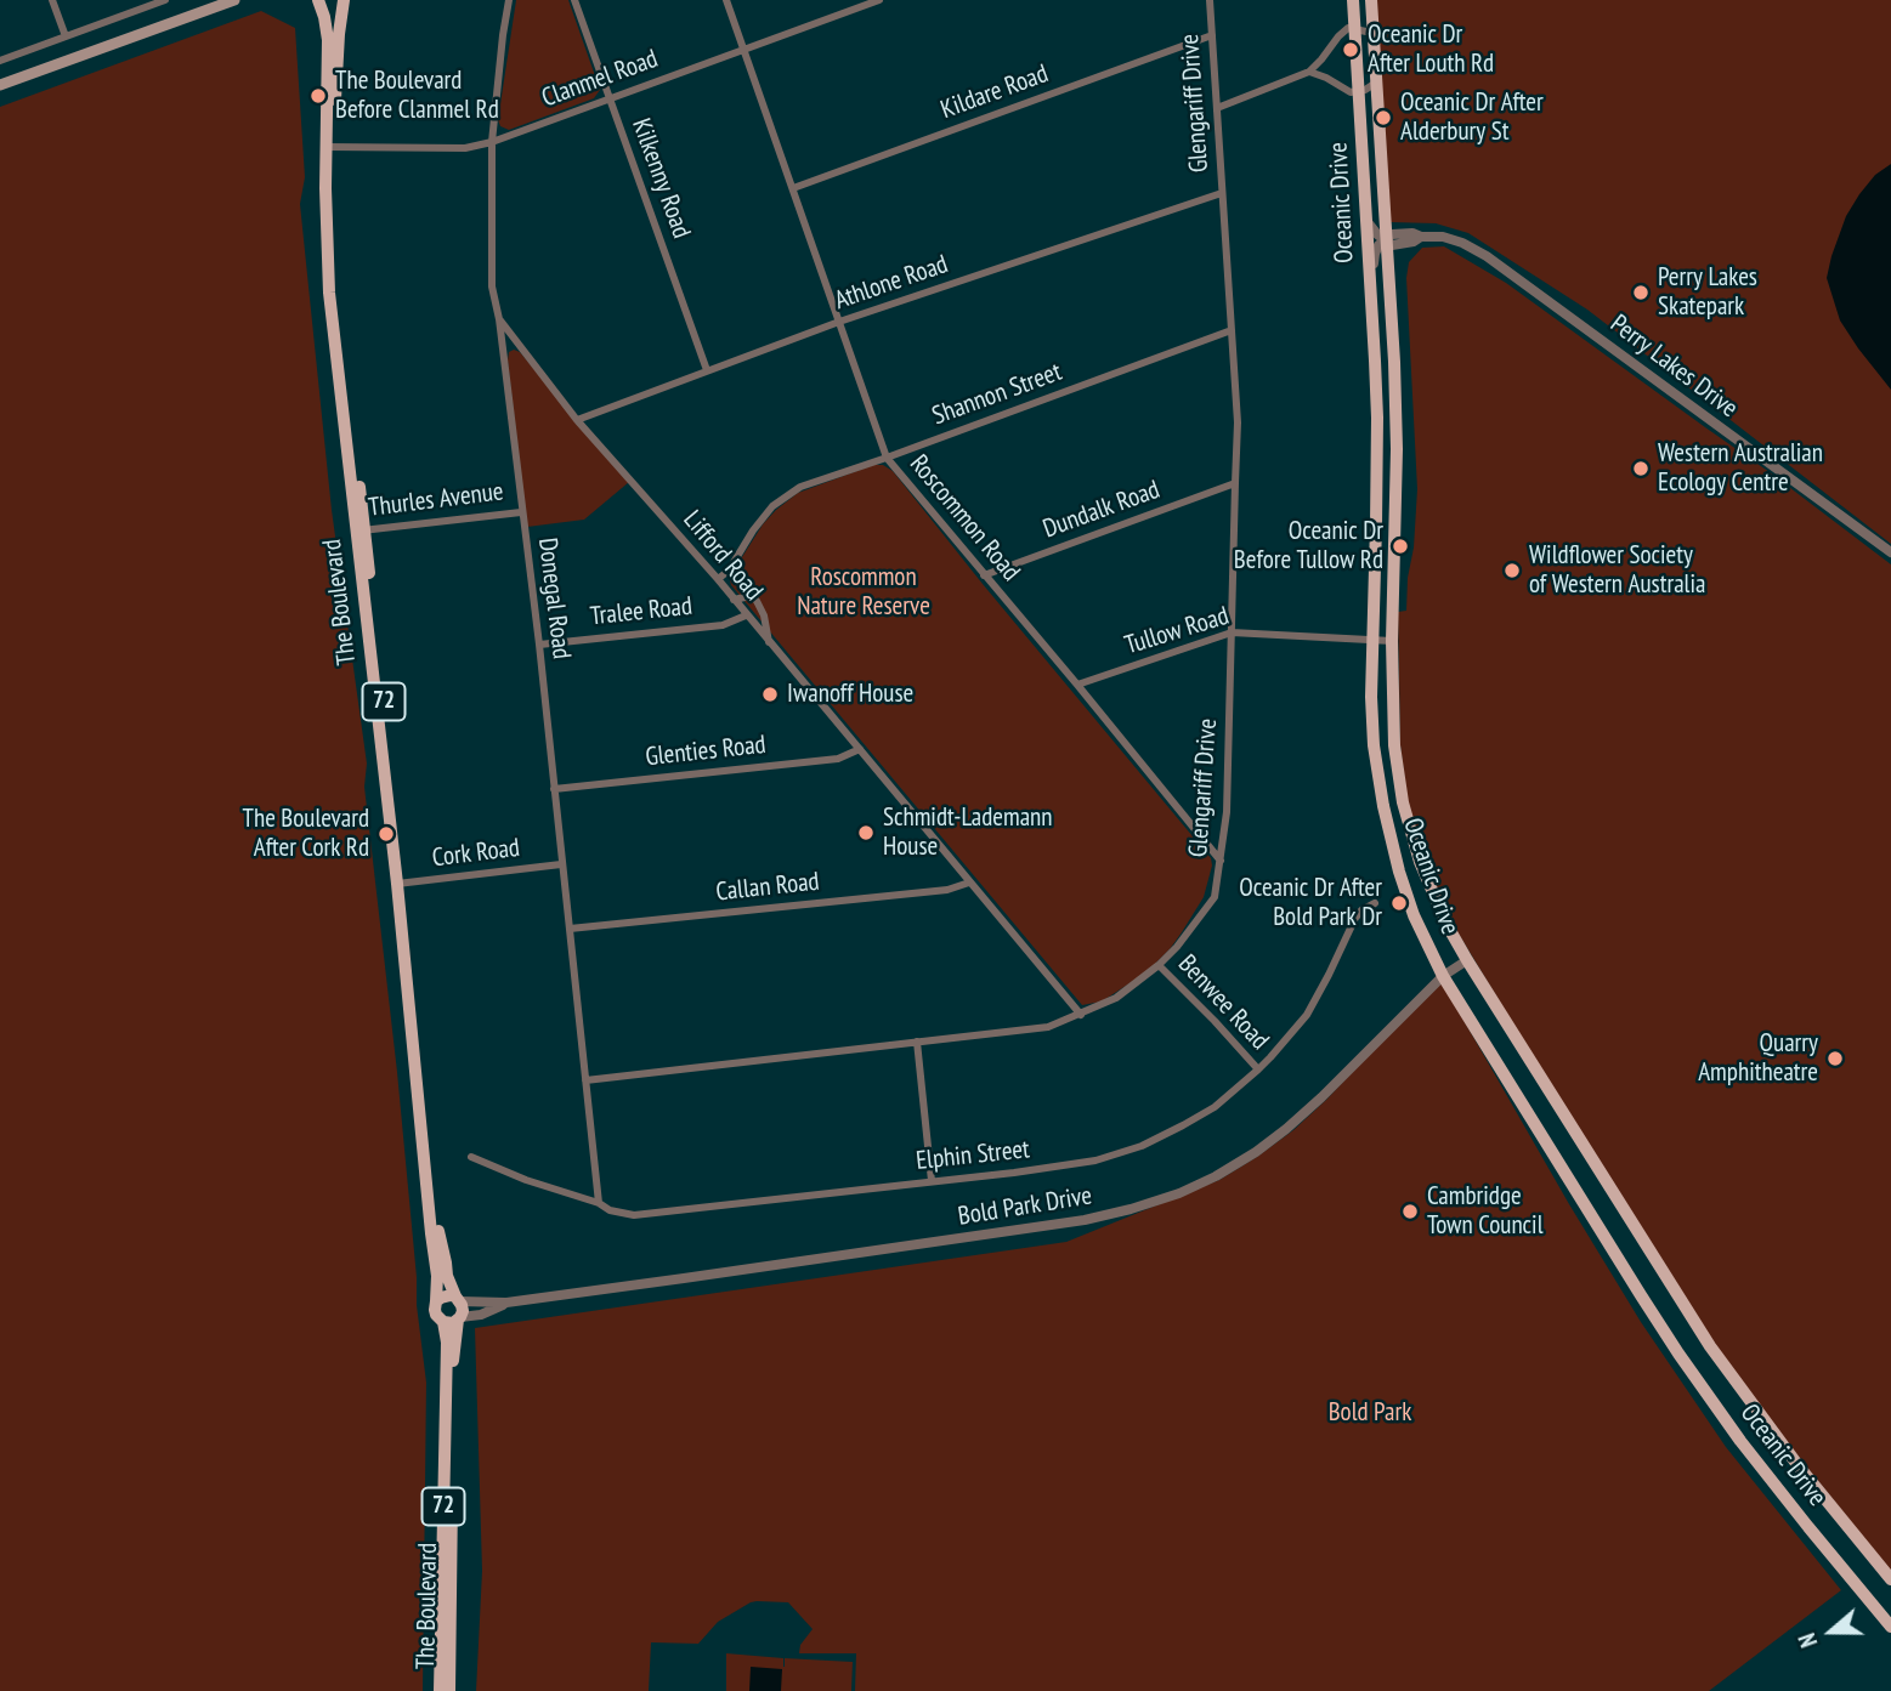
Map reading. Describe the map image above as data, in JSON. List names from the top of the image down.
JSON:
{
  "streets": {
    "main road": ["Oceanic Drive", "The Boulevard", "72"],
    "street": [
      "Clanmel Road",
      "Kildare Road",
      "Glengariff Drive",
      "Kilkenny Road",
      "Athlone Road",
      "Perry Lakes Drive",
      "Shannon Street",
      "Thurles Avenue",
      "Dundalk Road",
      "Roscommon Road",
      "Lifford Road",
      "Donegal Road",
      "Tralee Road",
      "Tullow Road",
      "Glenties Road",
      "Cork Road",
      "Callan Road",
      "Benwee Road",
      "Elphin Street",
      "Bold Park Drive"
    ]
  },
  "crossings": [
    ["Clanmel Road", "Kilkenny Road"],
    ["Clanmel Road", "Roscommon Road"],
    ["Clanmel Road", "Donegal Road"],
    ["Clanmel Road", "The Boulevard"],
    ["Kildare Road", "Glengariff Drive"],
    ["Kildare Road", "Roscommon Road"],
    ["Glengariff Drive", "Athlone Road"],
    ["Glengariff Drive", "Shannon Street"],
    ["Glengariff Drive", "Dundalk Road"],
    ["Glengariff Drive", "Roscommon Road"],
    ["Glengariff Drive", "Lifford Road"],
    ["Glengariff Drive", "Donegal Road"],
    ["Glengariff Drive", "Tullow Road"],
    ["Glengariff Drive", "Benwee Road"],
    ["Kilkenny Road", "Athlone Road"],
    ["Oceanic Drive", "Perry Lakes Drive"],
    ["Oceanic Drive", "Tullow Road"],
    ["Oceanic Drive", "Bold Park Drive"],
    ["Athlone Road", "Roscommon Road"],
    ["Athlone Road", "Lifford Road"],
    ["Shannon Street", "Roscommon Road"],
    ["Shannon Street", "Lifford Road"],
    ["Thurles Avenue", "Donegal Road"],
    ["Thurles Avenue", "The Boulevard"],
    ["Dundalk Road", "Roscommon Road"],
    ["Roscommon Road", "Tullow Road"],
    ["Lifford Road", "Donegal Road"],
    ["Lifford Road", "Tralee Road"],
    ["Lifford Road", "Glenties Road"],
    ["Lifford Road", "Callan Road"],
    ["Donegal Road", "Tralee Road"],
    ["Donegal Road", "Glenties Road"],
    ["Donegal Road", "Cork Road"],
    ["Donegal Road", "Callan Road"],
    ["Donegal Road", "Elphin Street"],
    ["The Boulevard", "Cork Road"],
    ["The Boulevard", "Bold Park Drive"],
    ["Benwee Road", "Elphin Street"]
  ],
  "parks": ["Roscommon Nature Reserve", "Bold Park"],
  "places": [
    "Oceanic Dr After Louth Rd",
    "The Boulevard Before Clanmel Rd",
    "Oceanic Dr After Alderbury St",
    "Perry Lakes Skatepark",
    "Western Australian Ecology Centre",
    "Oceanic Dr Before Tullow Rd",
    "Wildflower Society of Western Australia",
    "Iwanoff House",
    "Schmidt-Lademann House",
    "The Boulevard After Cork Rd",
    "Oceanic Dr After Bold Park Dr",
    "Quarry Amphitheatre",
    "Cambridge Town Council"
  ],
  "north": "left"
}
